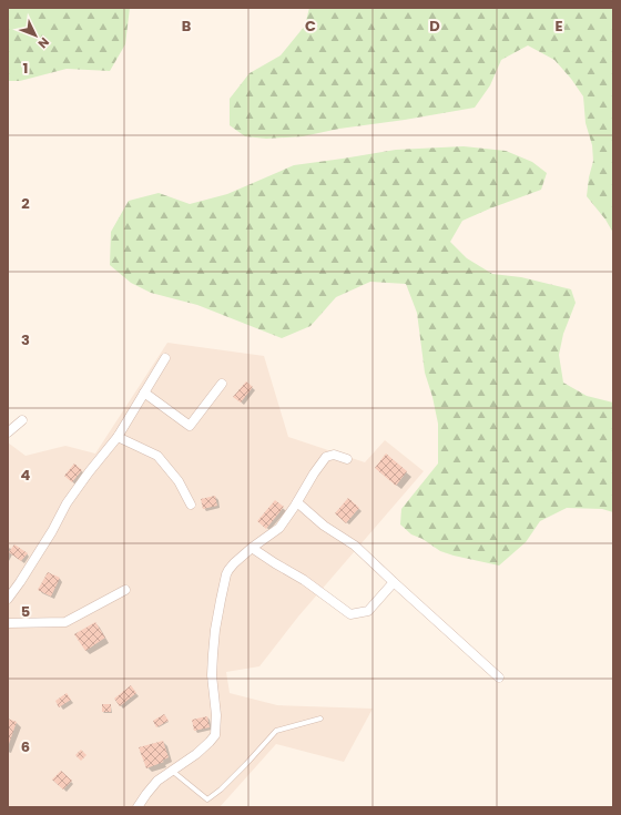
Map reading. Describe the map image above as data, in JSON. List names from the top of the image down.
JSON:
{
  "north": "bottom right",
  "grid": {
    "columns": [
      "B",
      "C",
      "D",
      "E"
    ],
    "rows": [
      "1",
      "2",
      "3",
      "4",
      "5",
      "6"
    ]
  }
}
